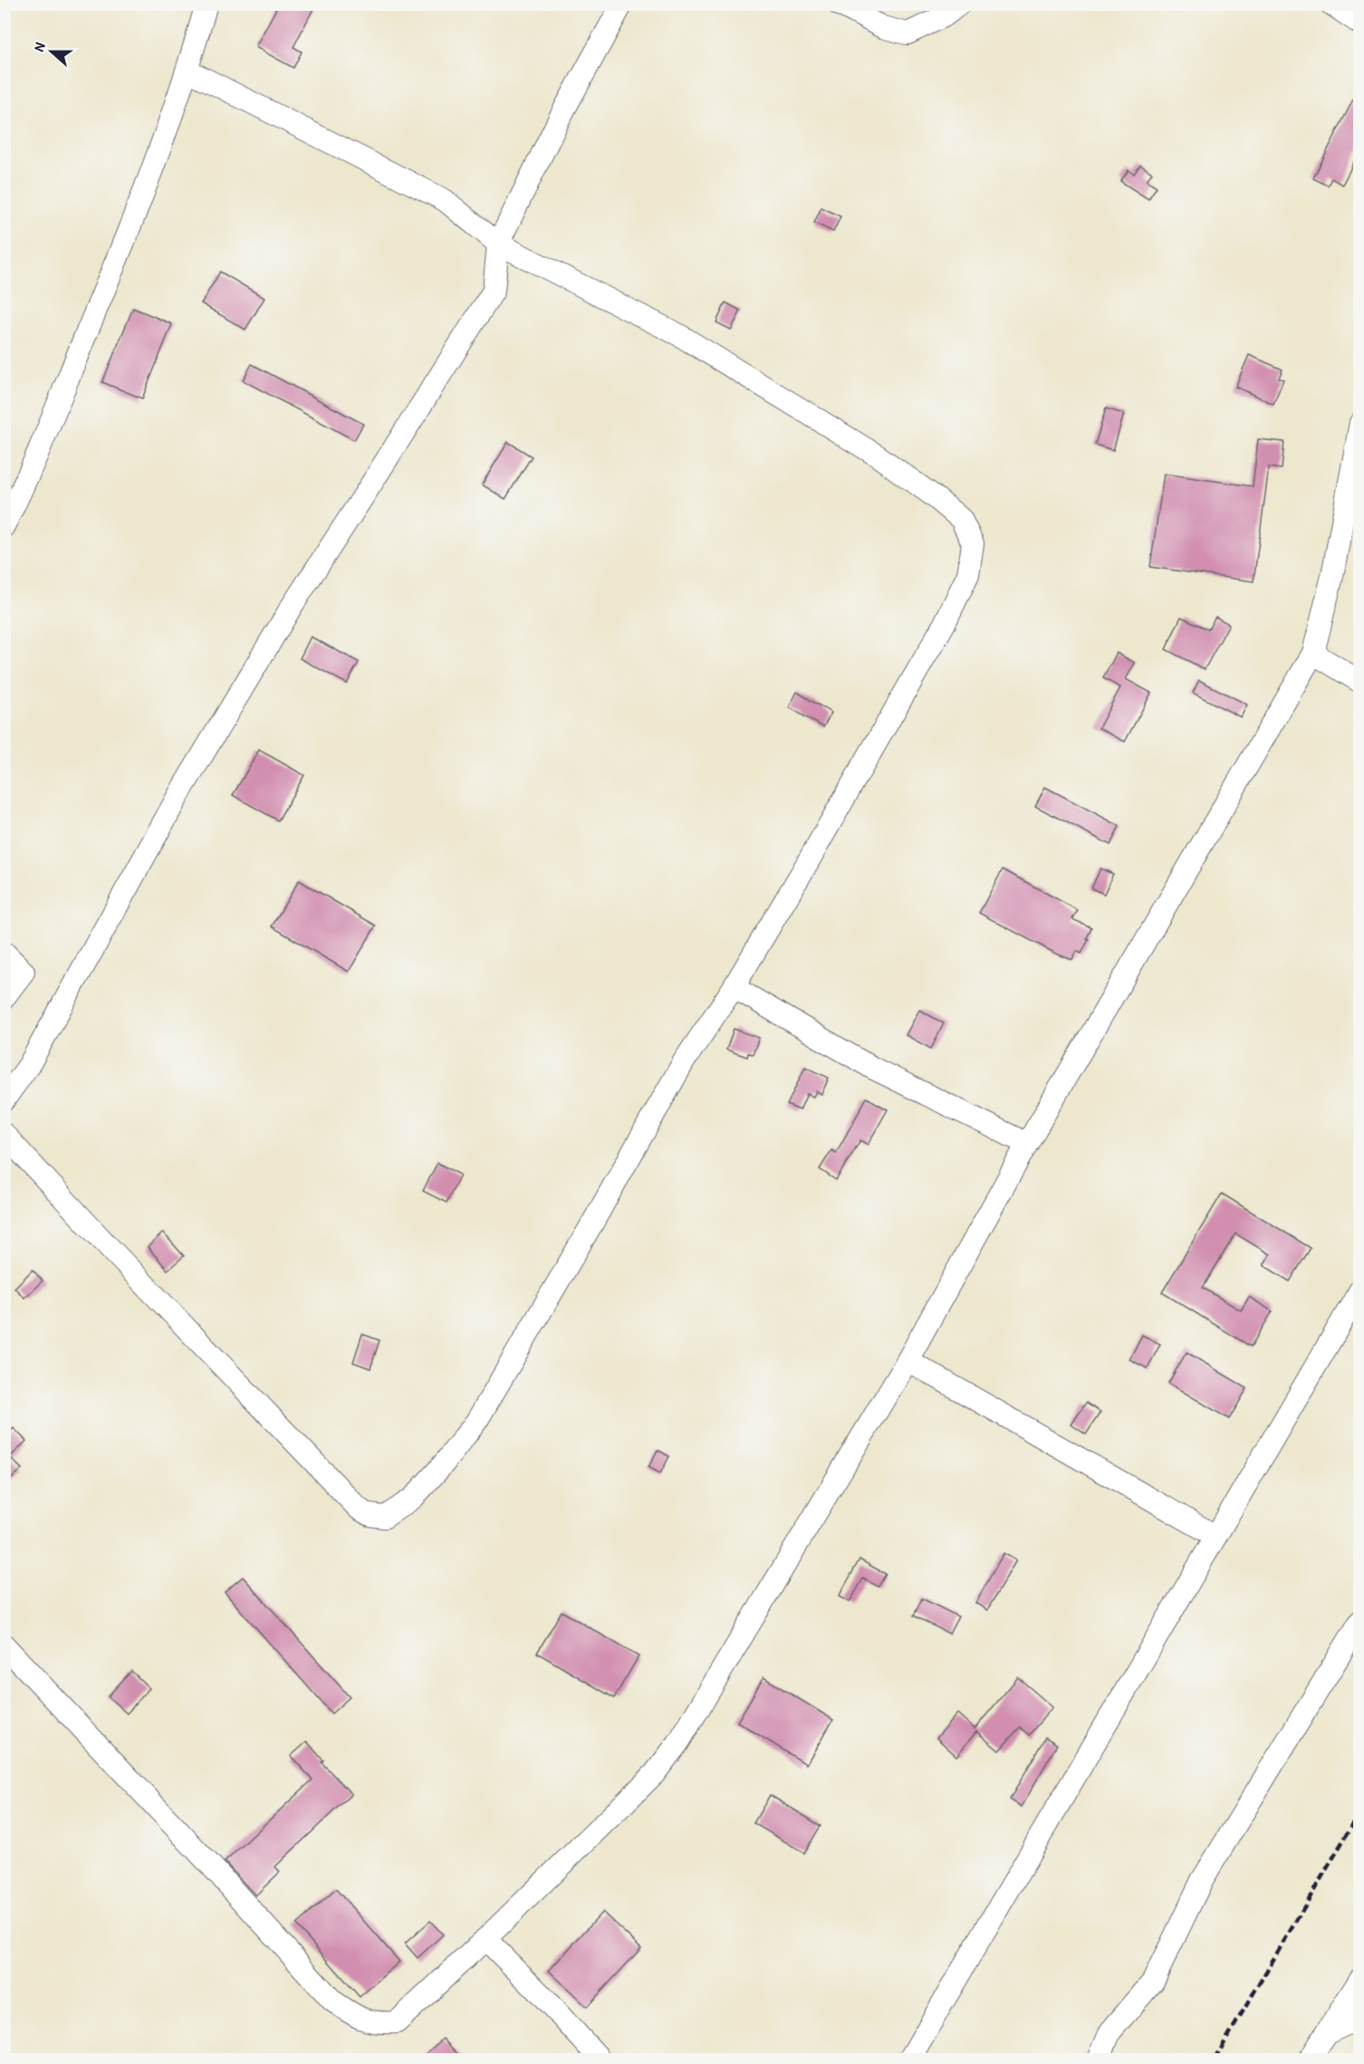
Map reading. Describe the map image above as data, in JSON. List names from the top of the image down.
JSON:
{
  "north": "left"
}
